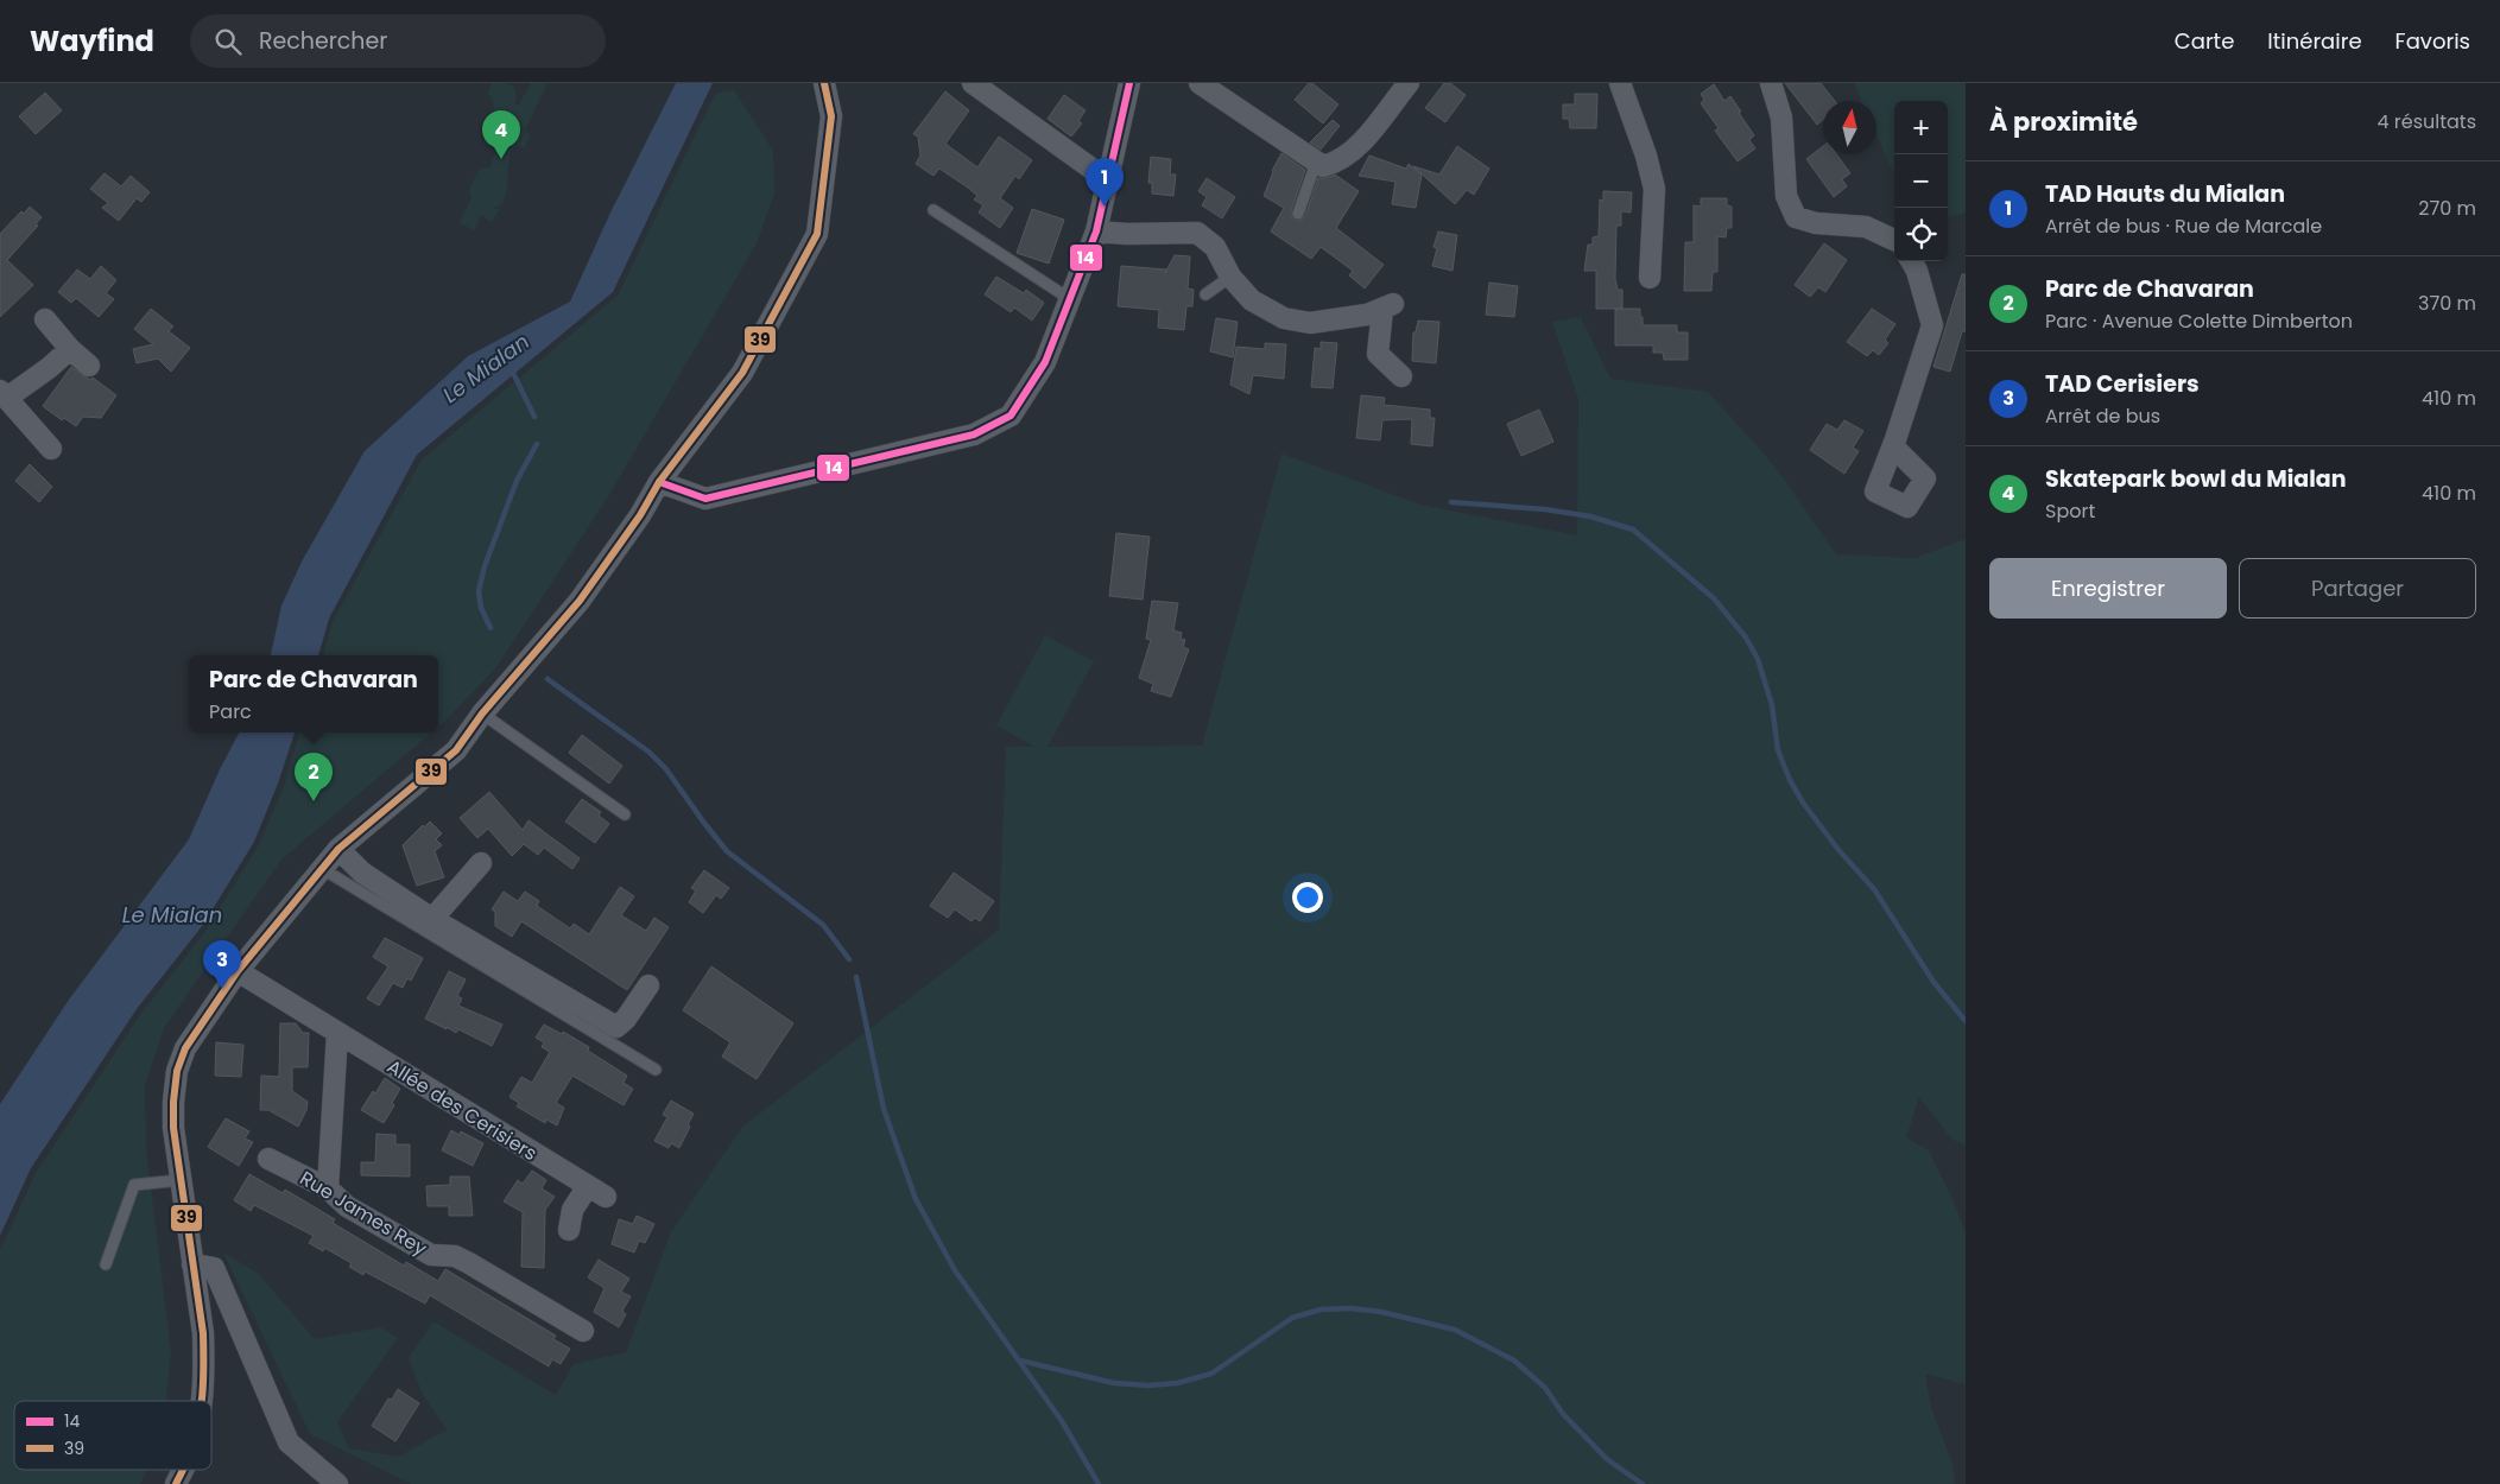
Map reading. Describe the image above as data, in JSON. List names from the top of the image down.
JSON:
{
  "streets": {
    "street": ["Allée des Cerisiers", "Rue James Rey"]
  },
  "water": ["Le Mialan"],
  "lines": ["transit line 14", "transit line 39"],
  "legend": ["14", "39"],
  "north": "top",
  "page": {
    "header": "Wayfind",
    "search": "Rechercher",
    "nav": ["Carte", "Itinéraire", "Favoris"],
    "heading": ["À proximité", "4 résultats"],
    "map_buttons": ["+", "−"],
    "pins": [
      "4",
      "1",
      "2",
      "3"
    ],
    "list": [
      {
        "mark": "1",
        "name": "TAD Hauts du Mialan",
        "note": "Arrêt de bus · Rue de Marcale",
        "value": "270 m"
      },
      {
        "mark": "2",
        "name": "Parc de Chavaran",
        "note": "Parc · Avenue Colette Dimberton",
        "value": "370 m"
      },
      {
        "mark": "3",
        "name": "TAD Cerisiers",
        "note": "Arrêt de bus",
        "value": "410 m"
      },
      {
        "mark": "4",
        "name": "Skatepark bowl du Mialan",
        "note": "Sport",
        "value": "410 m"
      }
    ],
    "buttons": ["Enregistrer", "Partager"],
    "popup": ["Parc de Chavaran", "Parc"]
  }
}
